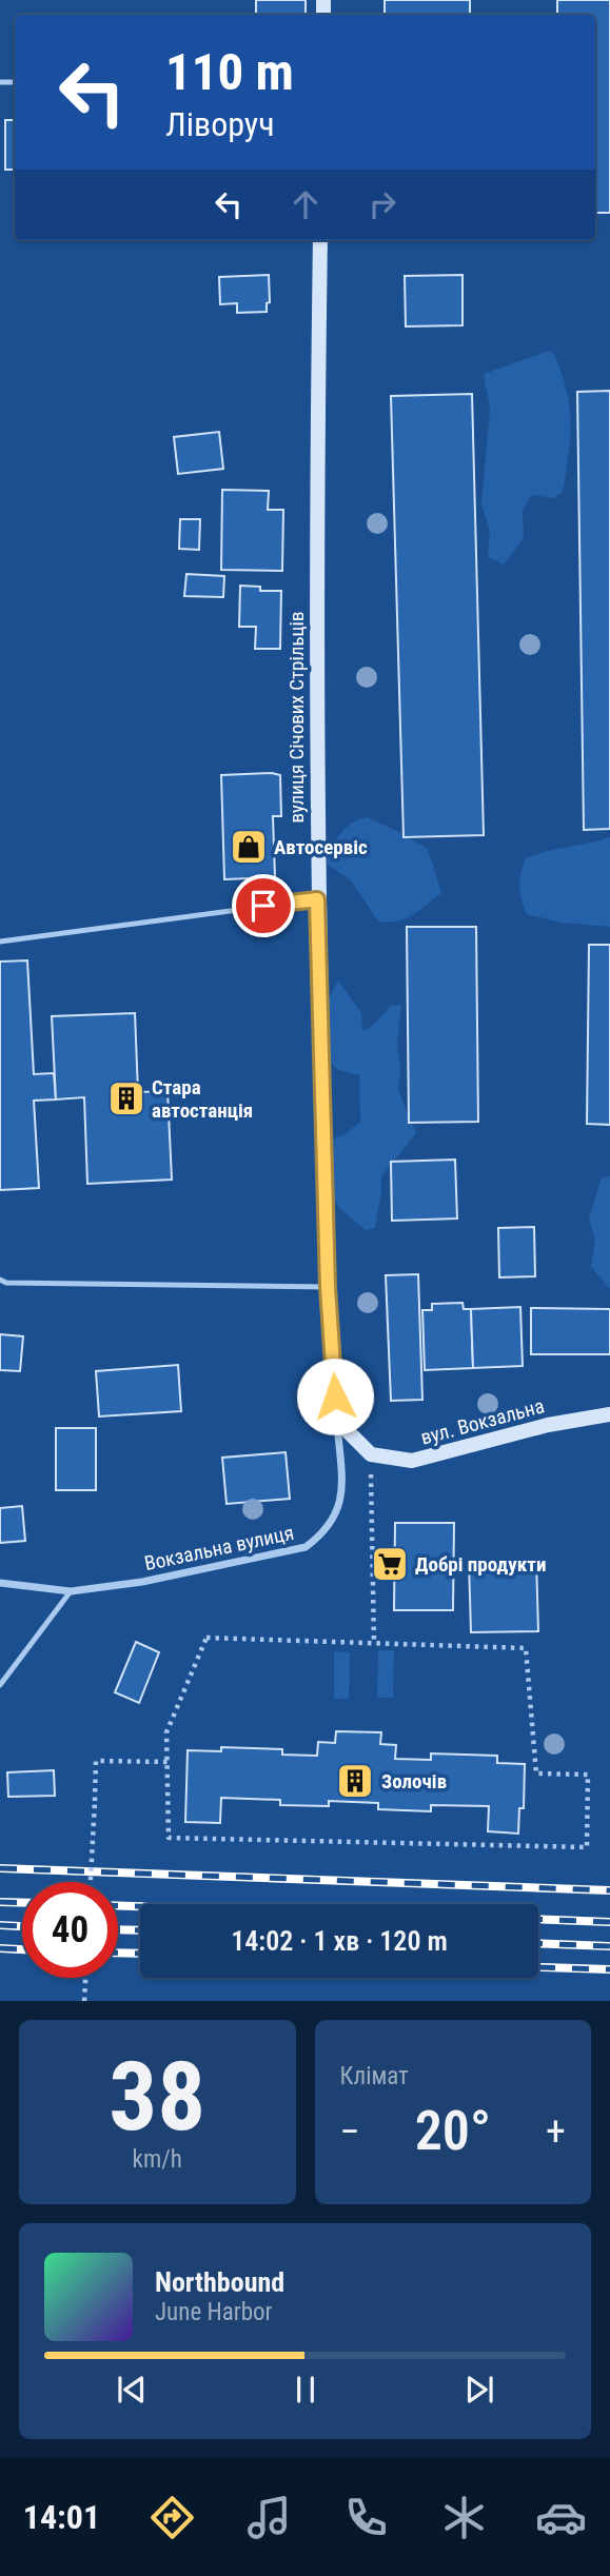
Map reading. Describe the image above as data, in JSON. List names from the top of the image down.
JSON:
{
  "streets": {
    "street": ["вулиця Січових Стрільців", "вул. Вокзальна", "Вокзальна вулиця"]
  },
  "crossings": [
    ["вулиця Січових Стрільців", "Вокзальна вулиця"]
  ],
  "places": {
    "shop": ["Автосервіс"],
    "building": ["Стара автостанція", "Золочів"],
    "supermarket": ["Добрі продукти"]
  },
  "page": {
    "turn": ["110 m", "Ліворуч"],
    "limit": "40",
    "trip": "14:02 · 1 хв · 120 m",
    "tile": [
      ["38", "km/h"],
      "Клімат"
    ],
    "heat": ["−", "20°", "+"],
    "song": ["Northbound", "June Harbor"],
    "tabs": "14:01"
  }
}
